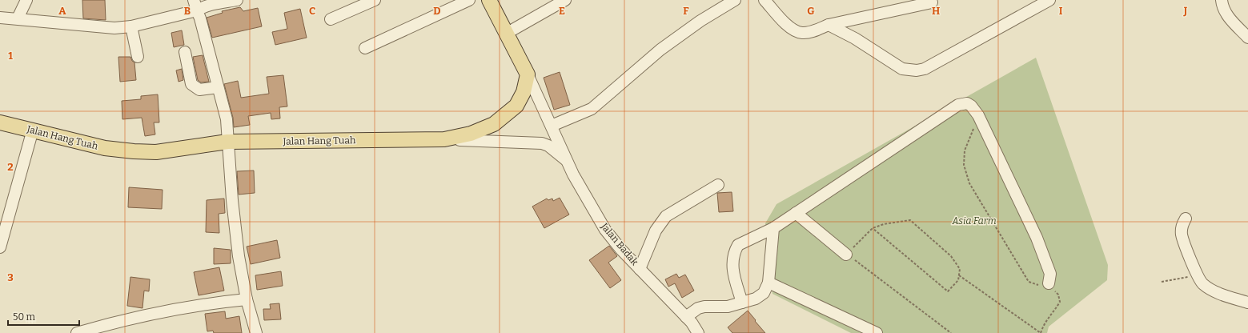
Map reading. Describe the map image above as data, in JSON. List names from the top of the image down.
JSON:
{
  "streets": {
    "main road": ["Jalan Hang Tuah"],
    "street": ["Jalan Badak"]
  },
  "crossings": [
    ["Jalan Hang Tuah", "Jalan Badak"]
  ],
  "parks": ["Asia Farm"],
  "scale_bar": "50 m",
  "grid": {
    "columns": [
      "A",
      "B",
      "C",
      "D",
      "E",
      "F",
      "G",
      "H",
      "I",
      "J"
    ],
    "rows": ["1", "2", "3"]
  }
}
